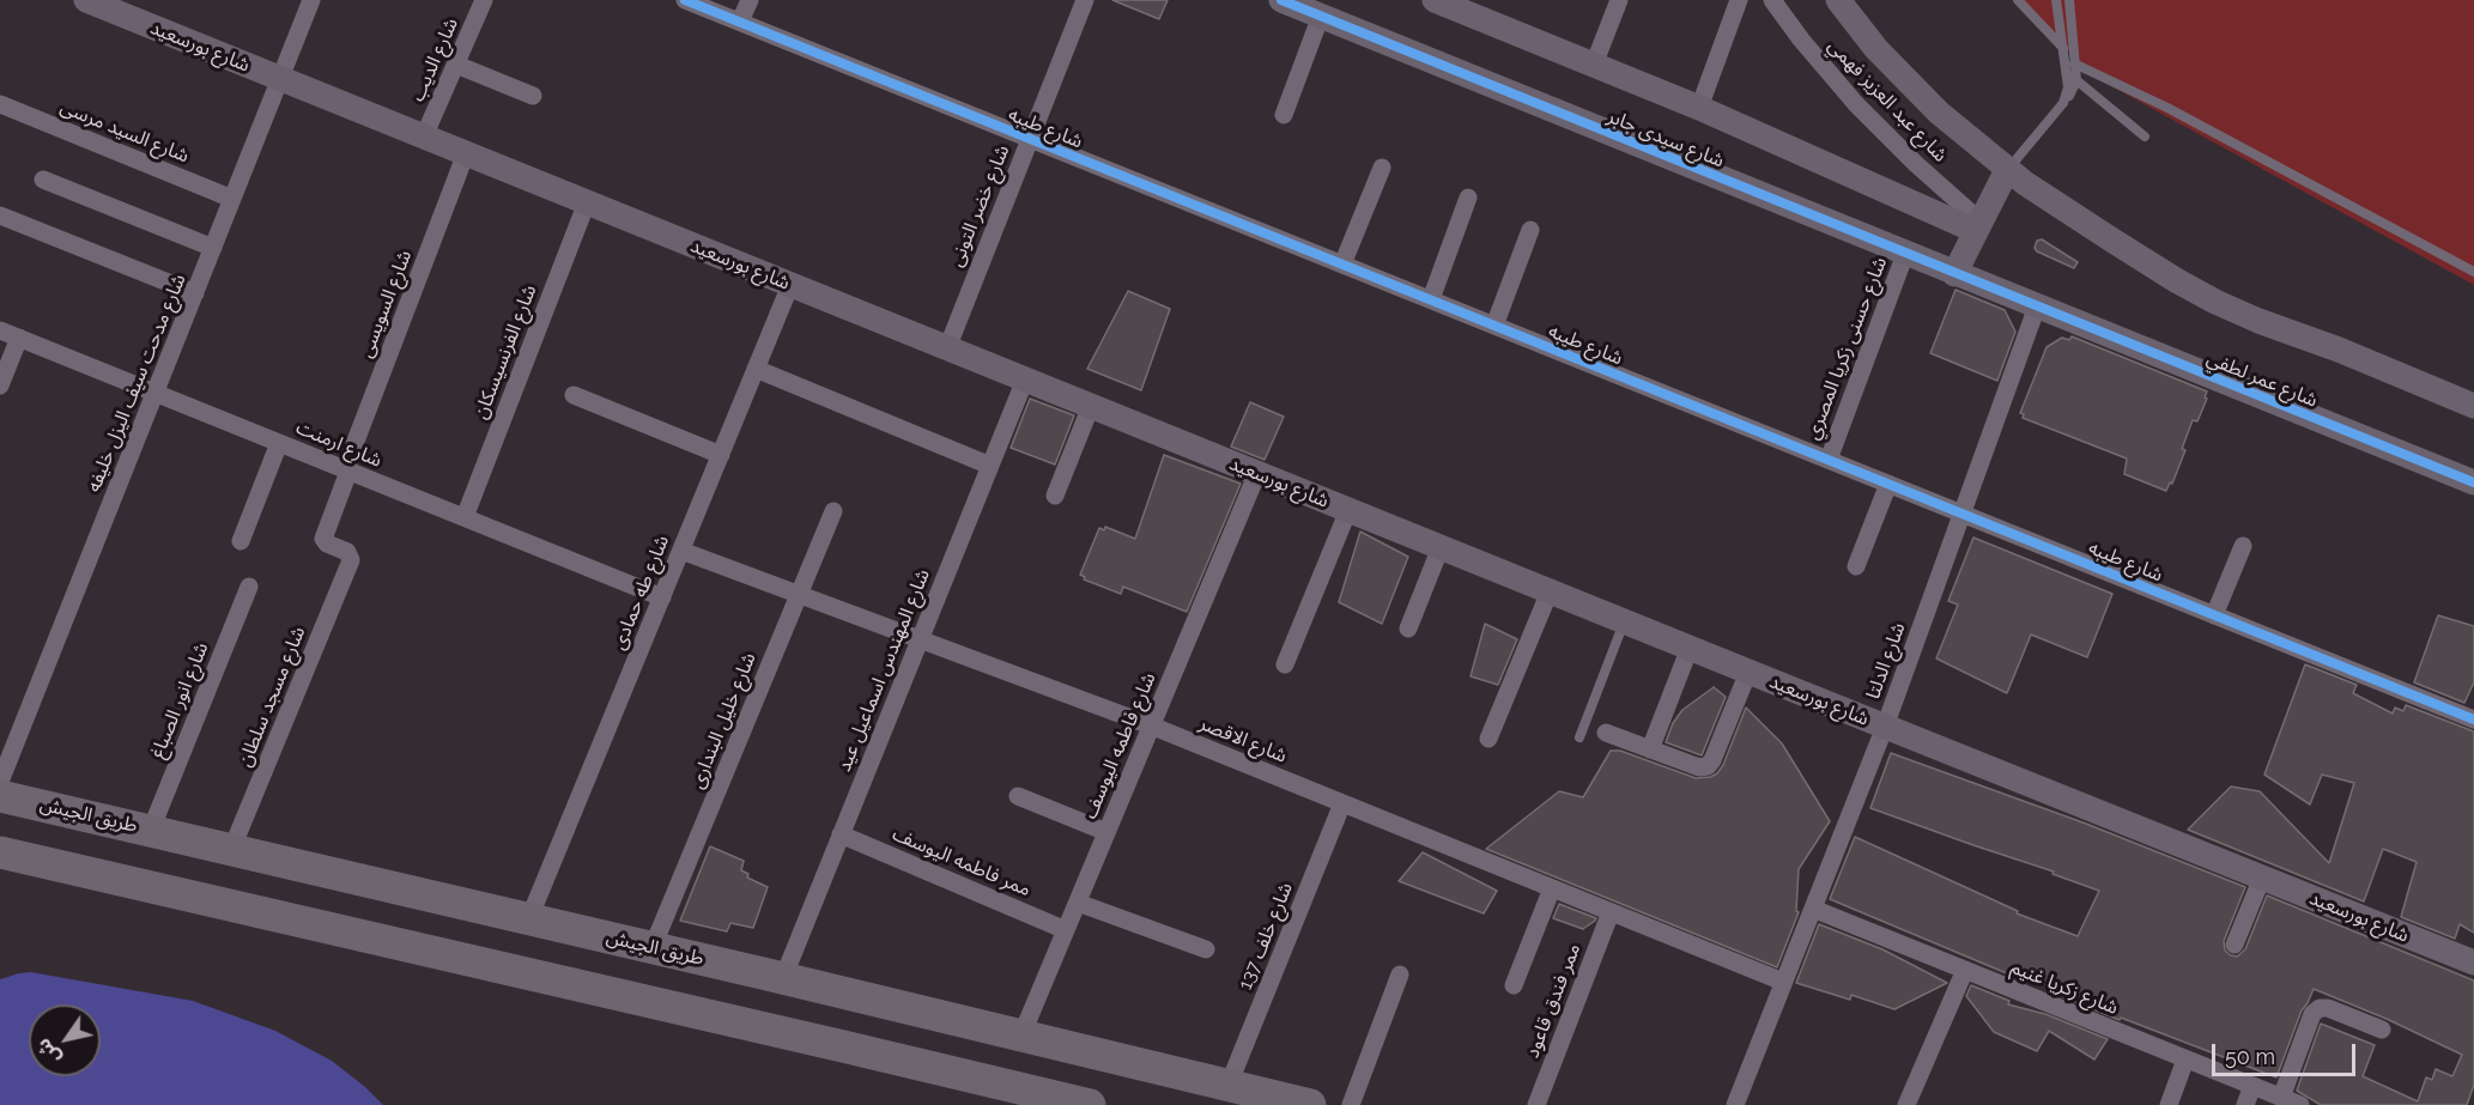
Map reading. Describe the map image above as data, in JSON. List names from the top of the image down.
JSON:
{
  "streets": {
    "highway": ["طريق الجيش"],
    "street": [
      "شارع بورسعيد",
      "شارع الديب",
      "شارع عبد العزيز فهمي",
      "شارع طيبه",
      "شارع السيد مرسى",
      "شارع سيدى جابر",
      "شارع خضر التونى",
      "شارع السويسى",
      "شارع حسنى زكريا المصري",
      "شارع الفرنسيسكان",
      "شارع عمر لطفي",
      "شارع مدحت سيف اليزل خليفه",
      "شارع ارمنت",
      "شارع طه حمادى",
      "شارع الدلتا",
      "شارع المهندس اسماعيل عيد",
      "شارع مسجد سلطان",
      "شارع انور الصباغ",
      "شارع خليل البندارى",
      "شارع الاقصر",
      "شارع فاطمه اليوسف",
      "ممر فاطمه اليوسف",
      "شارع خلف 137",
      "شارع زكريا غنيم",
      "ممر فندق قاعود"
    ]
  },
  "crossings": [
    ["شارع بورسعيد", "شارع الديب"],
    ["شارع بورسعيد", "شارع خضر التونى"],
    ["شارع بورسعيد", "شارع السويسى"],
    ["شارع بورسعيد", "شارع الفرنسيسكان"],
    ["شارع بورسعيد", "شارع مدحت سيف اليزل خليفه"],
    ["شارع بورسعيد", "شارع طه حمادى"],
    ["شارع بورسعيد", "شارع الدلتا"],
    ["شارع بورسعيد", "شارع المهندس اسماعيل عيد"],
    ["شارع بورسعيد", "شارع فاطمه اليوسف"],
    ["شارع عبد العزيز فهمي", "شارع سيدى جابر"],
    ["شارع طيبه", "شارع خضر التونى"],
    ["شارع طيبه", "شارع حسنى زكريا المصري"],
    ["شارع طيبه", "شارع الدلتا"],
    ["شارع السيد مرسى", "شارع مدحت سيف اليزل خليفه"],
    ["شارع سيدى جابر", "شارع حسنى زكريا المصري"],
    ["شارع سيدى جابر", "شارع عمر لطفي"],
    ["شارع سيدى جابر", "شارع الدلتا"],
    ["شارع السويسى", "شارع ارمنت"],
    ["شارع السويسى", "شارع مسجد سلطان"],
    ["شارع الفرنسيسكان", "شارع ارمنت"],
    ["شارع عمر لطفي", "شارع الدلتا"],
    ["شارع مدحت سيف اليزل خليفه", "شارع ارمنت"],
    ["شارع ارمنت", "شارع طه حمادى"],
    ["شارع طه حمادى", "شارع الاقصر"],
    ["شارع طه حمادى", "طريق الجيش"],
    ["شارع الدلتا", "شارع الاقصر"],
    ["شارع الدلتا", "شارع زكريا غنيم"],
    ["شارع المهندس اسماعيل عيد", "شارع الاقصر"],
    ["شارع المهندس اسماعيل عيد", "طريق الجيش"],
    ["شارع المهندس اسماعيل عيد", "ممر فاطمه اليوسف"],
    ["شارع مسجد سلطان", "طريق الجيش"],
    ["شارع انور الصباغ", "طريق الجيش"],
    ["شارع خليل البندارى", "شارع الاقصر"],
    ["شارع خليل البندارى", "طريق الجيش"],
    ["شارع الاقصر", "شارع فاطمه اليوسف"],
    ["شارع الاقصر", "شارع خلف 137"],
    ["شارع الاقصر", "ممر فندق قاعود"],
    ["شارع فاطمه اليوسف", "طريق الجيش"],
    ["شارع فاطمه اليوسف", "ممر فاطمه اليوسف"],
    ["طريق الجيش", "شارع خلف 137"]
  ],
  "scale_bar": "50 m",
  "north": "bottom left"
}
